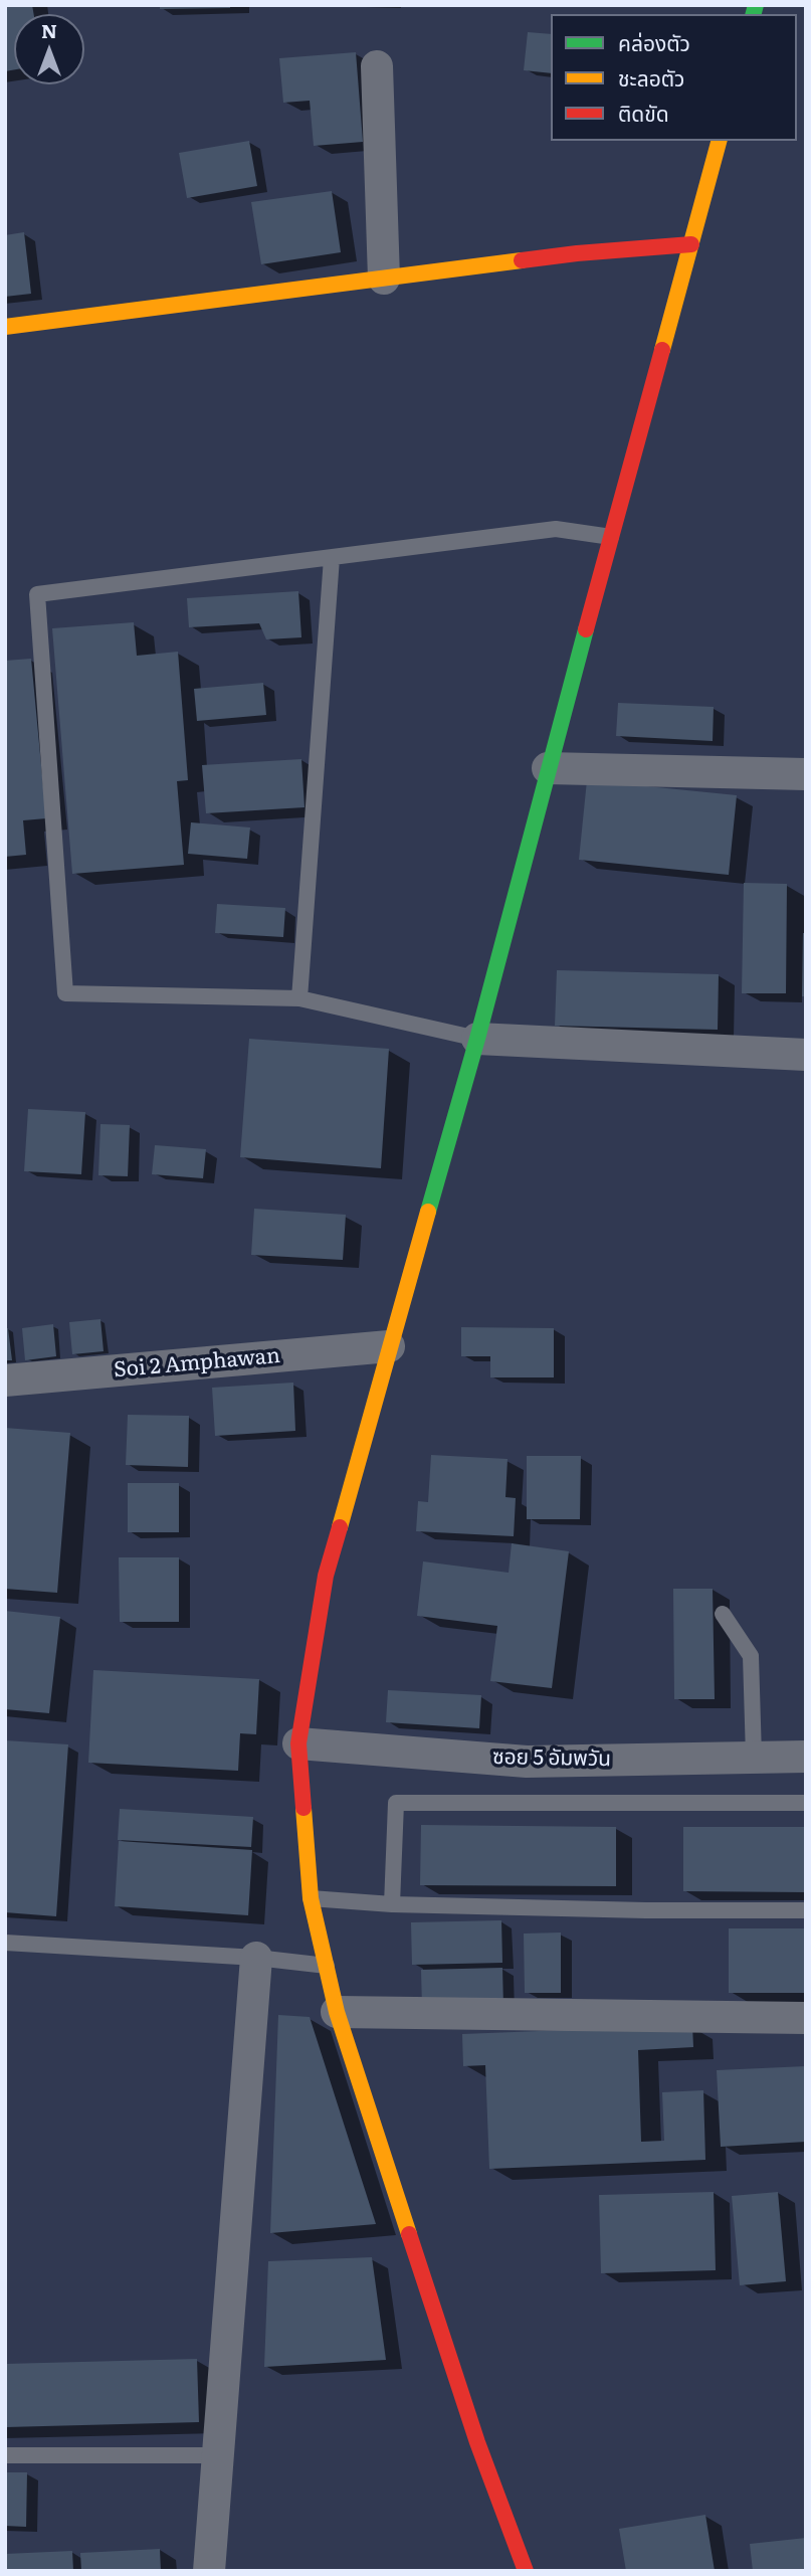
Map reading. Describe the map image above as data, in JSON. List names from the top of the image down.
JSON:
{
  "streets": {
    "street": ["Soi 2 Amphawan", "ซอย 5 อัมพวัน"]
  },
  "legend": ["คล่องตัว", "ชะลอตัว", "ติดขัด"],
  "north": "top"
}
